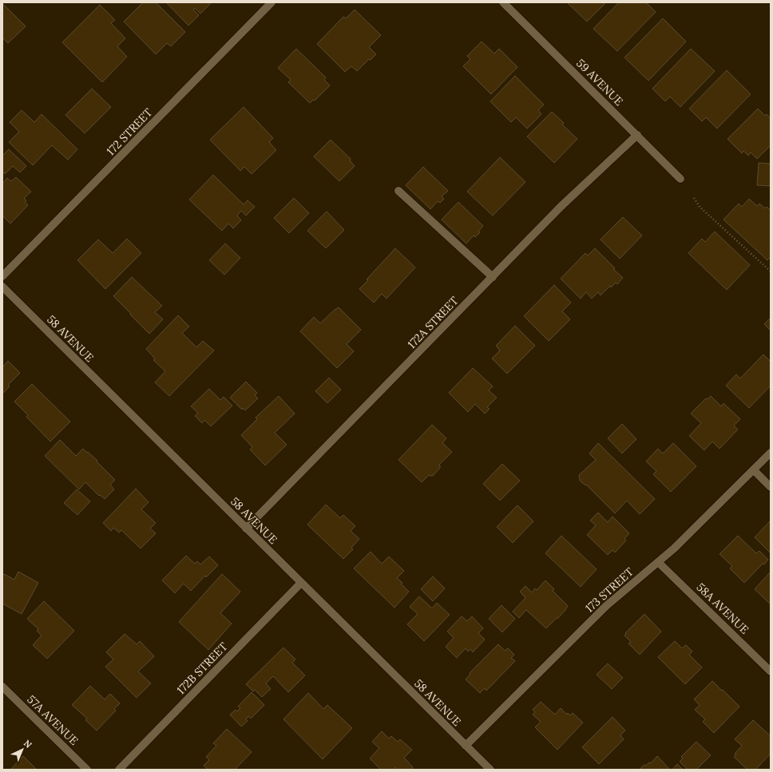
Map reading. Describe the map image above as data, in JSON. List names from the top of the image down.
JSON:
{
  "streets": {
    "street": [
      "59 AVENUE",
      "172 STREET",
      "172A STREET",
      "58 AVENUE",
      "173 STREET",
      "58A AVENUE",
      "172B STREET",
      "57A AVENUE"
    ]
  },
  "crossings": [
    ["59 AVENUE", "172A STREET"],
    ["172A STREET", "58 AVENUE"],
    ["58 AVENUE", "173 STREET"],
    ["58 AVENUE", "172B STREET"],
    ["173 STREET", "58A AVENUE"]
  ],
  "north": "top right"
}
